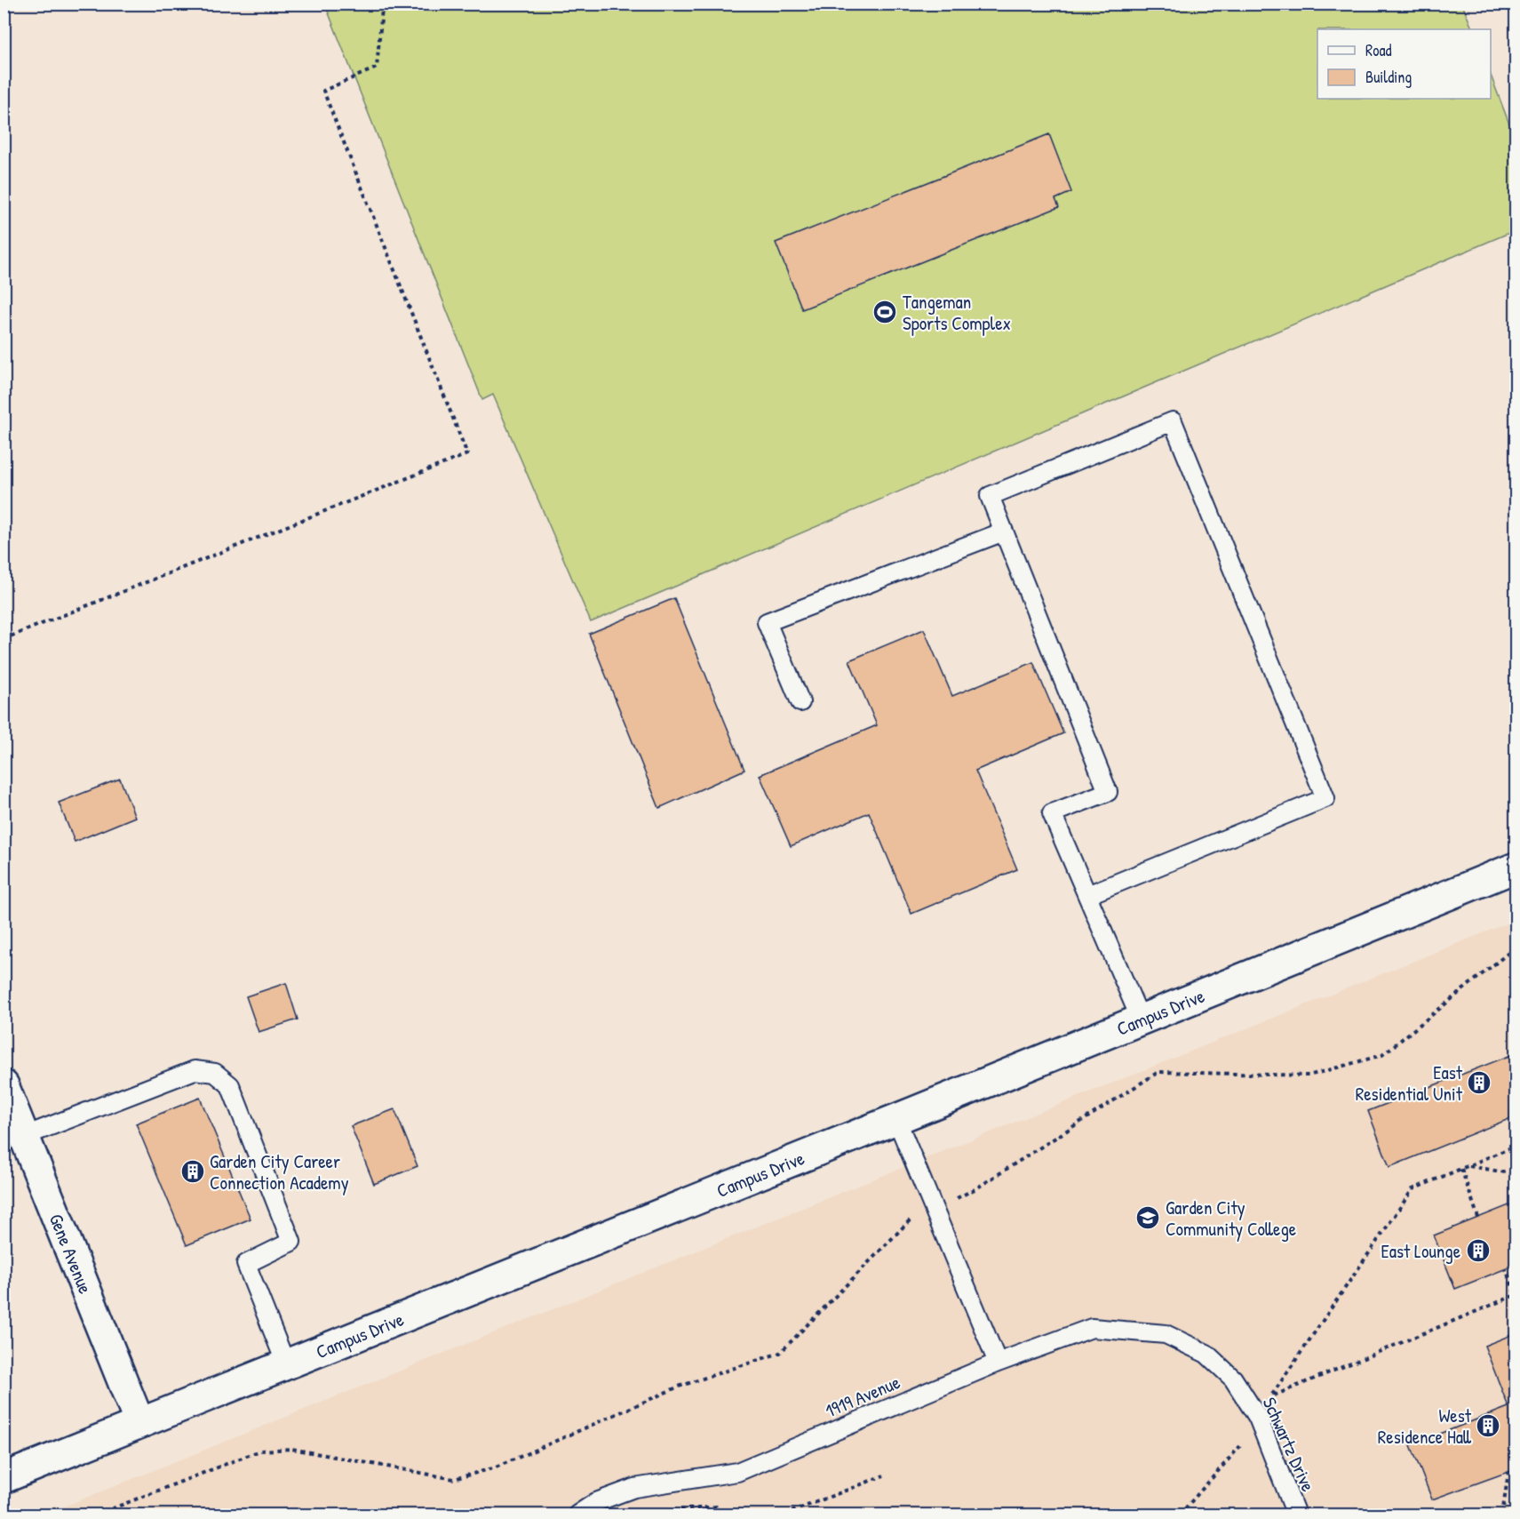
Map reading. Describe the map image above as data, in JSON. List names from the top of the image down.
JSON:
{
  "streets": {
    "main road": ["Campus Drive", "Gene Avenue"],
    "lane": ["1919 Avenue", "Schwartz Drive"]
  },
  "crossings": [
    ["Campus Drive", "Gene Avenue"],
    ["1919 Avenue", "Schwartz Drive"]
  ],
  "places": {
    "sports": ["Tangeman Sports Complex"],
    "building": [
      "East Residential Unit",
      "Garden City Career Connection Academy",
      "East Lounge",
      "West Residence Hall"
    ],
    "school or university": ["Garden City Community College"]
  },
  "legend": ["Road", "Building"]
}
